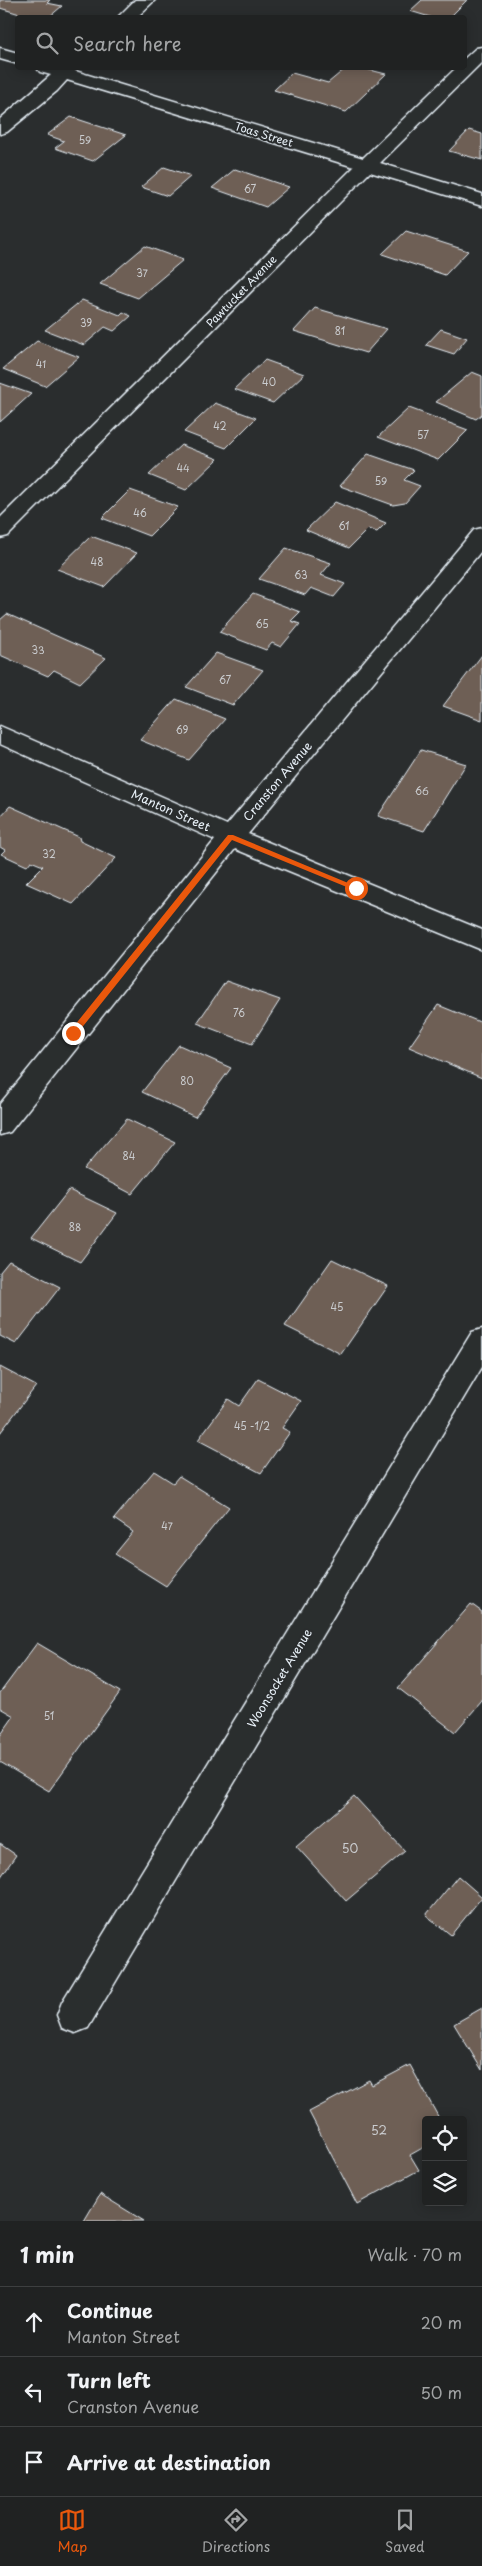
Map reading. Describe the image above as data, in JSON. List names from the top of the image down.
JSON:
{
  "streets": {
    "street": [
      "Toas Street",
      "Pawtucket Avenue",
      "Cranston Avenue",
      "Manton Street",
      "Woonsocket Avenue"
    ]
  },
  "crossings": [
    ["Toas Street", "Pawtucket Avenue"],
    ["Cranston Avenue", "Manton Street"]
  ],
  "house_numbers": [
    "59",
    "67",
    "37",
    "39",
    "81",
    "41",
    "40",
    "42",
    "57",
    "44",
    "59",
    "46",
    "61",
    "48",
    "63",
    "65",
    "33",
    "67",
    "69",
    "66",
    "32",
    "76",
    "80",
    "84",
    "88",
    "45",
    "45 -1/2",
    "47",
    "51",
    "50",
    "52"
  ],
  "page": {
    "search": "Search here",
    "heading": ["1 min", "Walk · 70 m"],
    "list": [
      ["Continue", "Manton Street", "20 m"],
      ["Turn left", "Cranston Avenue", "50 m"],
      "Arrive at destination"
    ],
    "nav": ["Map", "Directions", "Saved"]
  }
}
